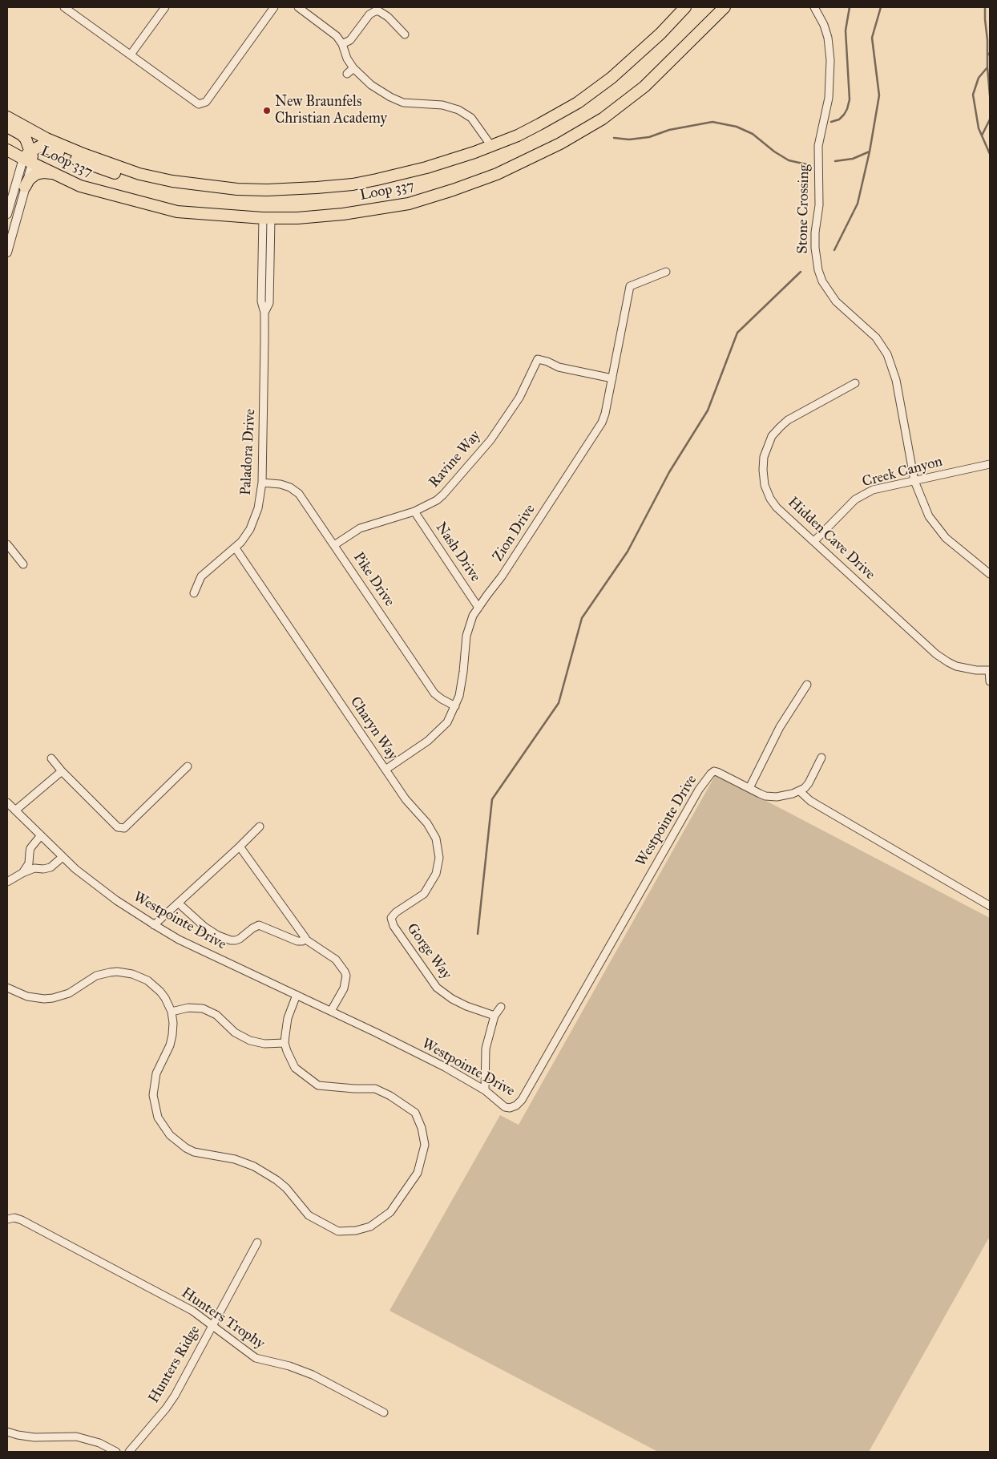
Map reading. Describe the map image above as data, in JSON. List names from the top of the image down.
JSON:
{
  "streets": {
    "main road": ["Loop 337"],
    "street": [
      "Stone Crossing",
      "Paladora Drive",
      "Ravine Way",
      "Creek Canyon",
      "Zion Drive",
      "Hidden Cave Drive",
      "Nash Drive",
      "Pike Drive",
      "Charyn Way",
      "Westpointe Drive",
      "Gorge Way",
      "Hunters Trophy",
      "Hunters Ridge"
    ]
  },
  "crossings": [
    ["Loop 337", "Paladora Drive"],
    ["Stone Crossing", "Creek Canyon"],
    ["Paladora Drive", "Pike Drive"],
    ["Paladora Drive", "Charyn Way"],
    ["Ravine Way", "Zion Drive"],
    ["Ravine Way", "Nash Drive"],
    ["Ravine Way", "Pike Drive"],
    ["Creek Canyon", "Hidden Cave Drive"],
    ["Zion Drive", "Nash Drive"],
    ["Zion Drive", "Pike Drive"],
    ["Zion Drive", "Charyn Way"],
    ["Charyn Way", "Gorge Way"],
    ["Hunters Trophy", "Hunters Ridge"]
  ],
  "places": ["New Braunfels Christian Academy"]
}
